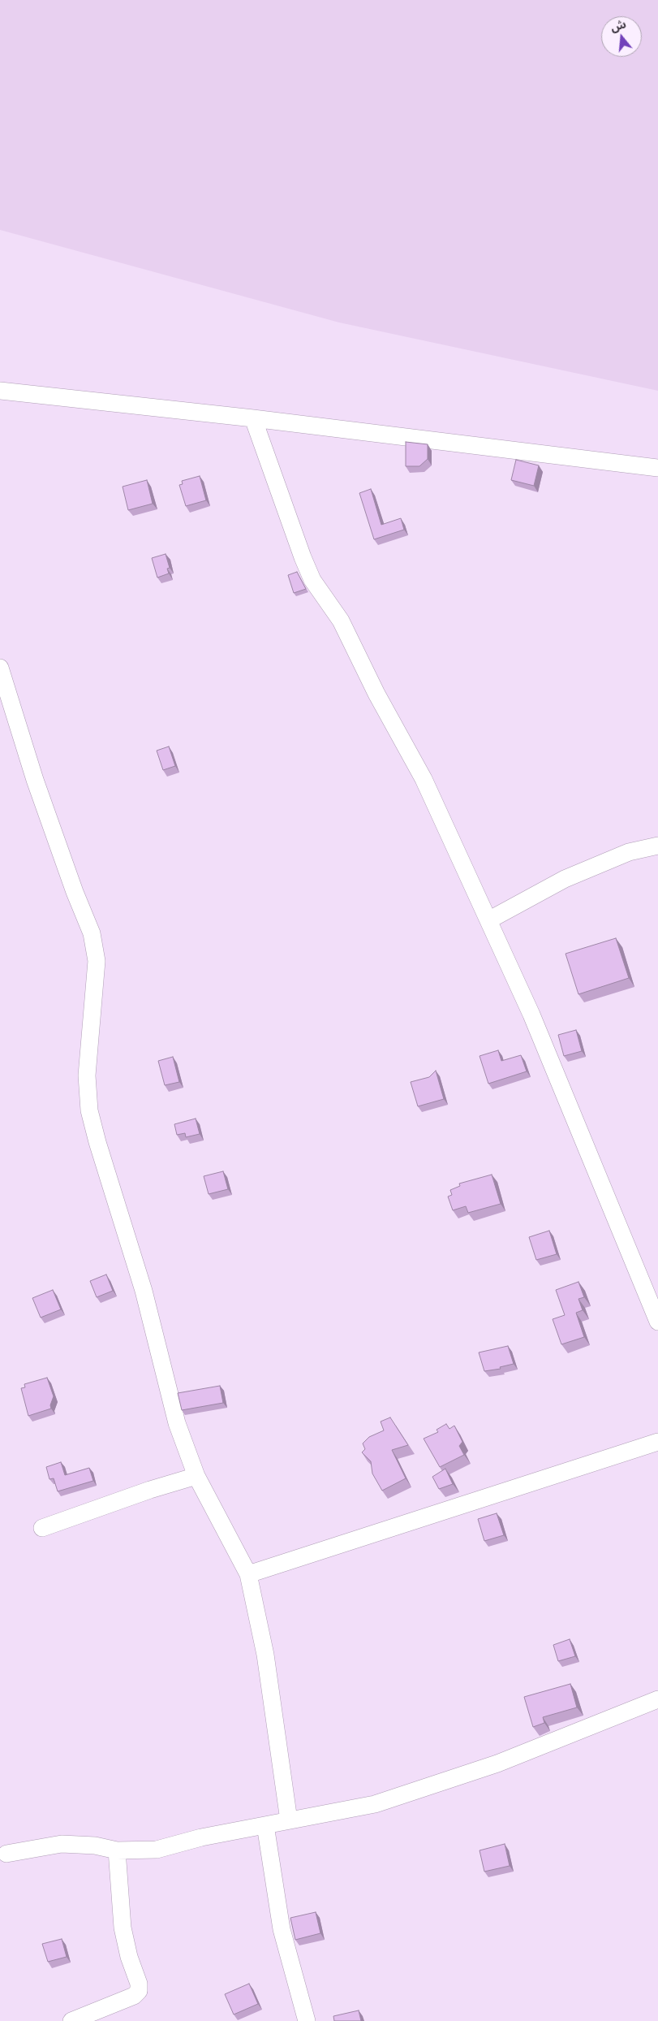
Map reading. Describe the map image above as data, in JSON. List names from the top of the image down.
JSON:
{
  "north": "top"
}
